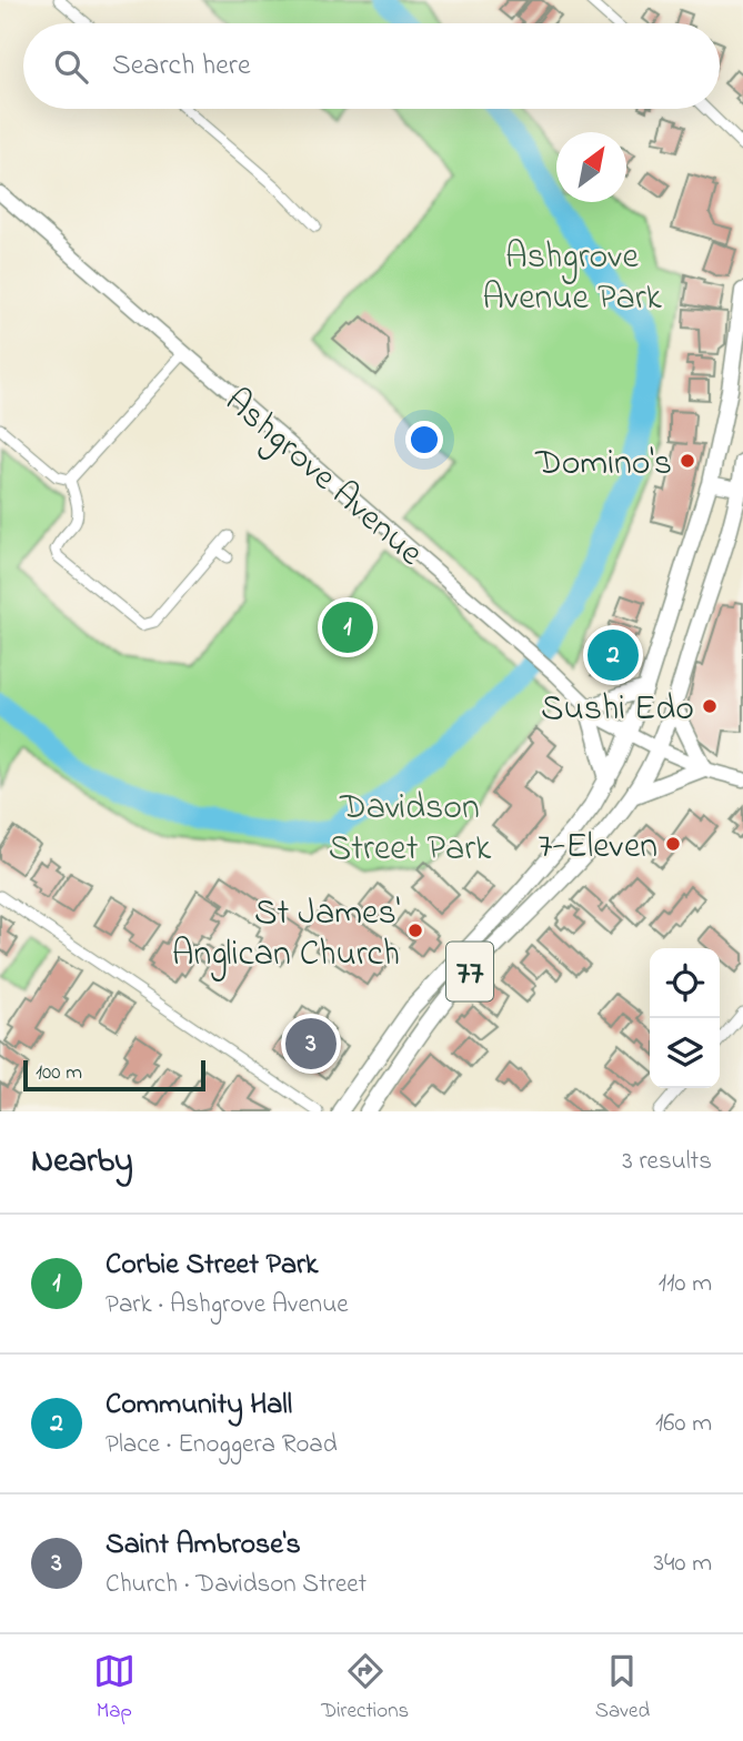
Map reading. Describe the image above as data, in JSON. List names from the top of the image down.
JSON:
{
  "streets": {
    "main road": ["Ashgrove Avenue", "77"]
  },
  "crossings": [
    ["Ashgrove Avenue", "77"]
  ],
  "parks": ["Ashgrove Avenue Park", "Davidson Street Park"],
  "places": [
    "Domino's",
    "Sushi Edo",
    "7-Eleven",
    "St James' Anglican Church"
  ],
  "scale_bar": "100 m",
  "north": "top right",
  "page": {
    "search": "Search here",
    "pins": ["1", "2", "3"],
    "scale": "100 m",
    "heading": ["Nearby", "3 results"],
    "list": [
      {
        "mark": "1",
        "name": "Corbie Street Park",
        "note": "Park · Ashgrove Avenue",
        "value": "110 m"
      },
      {
        "mark": "2",
        "name": "Community Hall",
        "note": "Place · Enoggera Road",
        "value": "160 m"
      },
      {
        "mark": "3",
        "name": "Saint Ambrose's",
        "note": "Church · Davidson Street",
        "value": "340 m"
      }
    ],
    "nav": ["Map", "Directions", "Saved"]
  }
}
